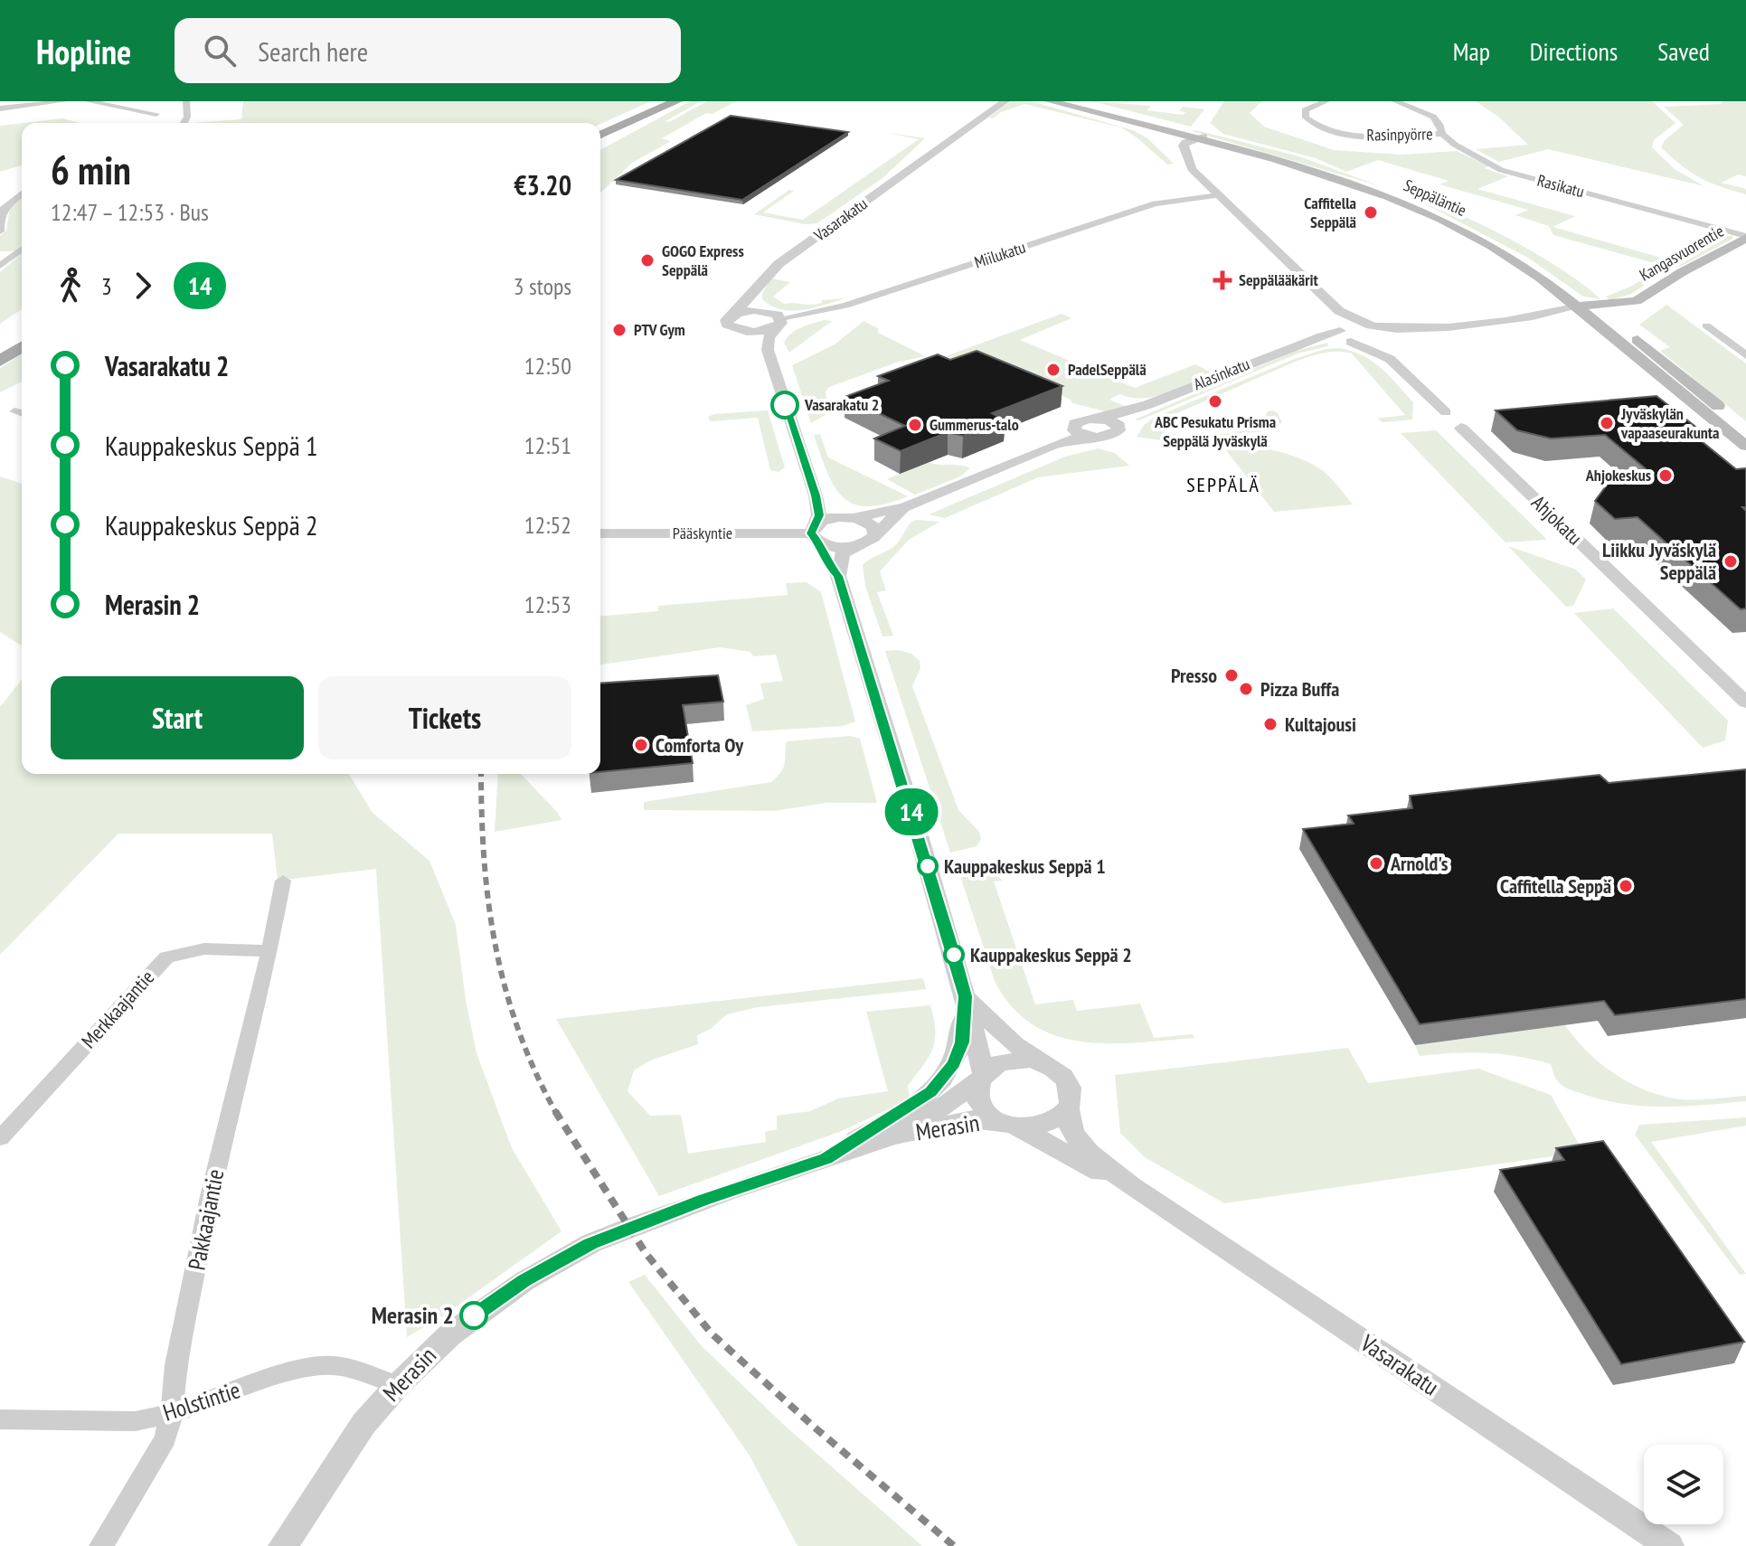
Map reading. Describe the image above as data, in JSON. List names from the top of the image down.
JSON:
{
  "streets": {
    "main road": ["Seppäläntie", "Kangasvuorentie"],
    "street": [
      "Rasinpyörre",
      "Rasikatu",
      "Vasarakatu",
      "Miilukatu",
      "Alasinkatu",
      "Ahjokatu",
      "Pääskyntie",
      "Merkkaajantie",
      "Merasin",
      "Pakkaajantie",
      "Holstintie"
    ]
  },
  "crossings": [
    ["Rasinpyörre", "Rasikatu"],
    ["Rasikatu", "Kangasvuorentie"],
    ["Seppäläntie", "Kangasvuorentie"],
    ["Vasarakatu", "Merasin"],
    ["Merkkaajantie", "Pakkaajantie"],
    ["Merasin", "Holstintie"],
    ["Pakkaajantie", "Holstintie"]
  ],
  "districts": ["SEPPÄLÄ"],
  "places": {
    "other": [
      "Caffitella Seppälä",
      "GOGO Express Seppälä",
      "PTV Gym",
      "PadelSeppälä",
      "ABC Pesukatu Prisma Seppälä Jyväskylä",
      "Vasarakatu 2",
      "Jyväskylän vapaaseurakunta",
      "Gummerus-talo",
      "Ahjokeskus",
      "Liikku Jyväskylä Seppälä",
      "Presso",
      "Pizza Buffa",
      "Kultajousi",
      "Comforta Oy",
      "Arnold's",
      "Kauppakeskus Seppä 1",
      "Caffitella Seppä",
      "Kauppakeskus Seppä 2",
      "Merasin 2"
    ],
    "health": ["Seppälääkärit"]
  },
  "lines": ["bus line 14"],
  "page": {
    "header": "Hopline",
    "search": "Search here",
    "nav": ["Map", "Directions", "Saved"],
    "on_map": "14",
    "heading": ["6 min", "12:47 – 12:53 · Bus", "€3.20"],
    "legs": ["3", "14", "3 stops"],
    "list": [
      {
        "name": "Vasarakatu 2",
        "value": "12:50"
      },
      {
        "name": "Kauppakeskus Seppä 1",
        "value": "12:51"
      },
      {
        "name": "Kauppakeskus Seppä 2",
        "value": "12:52"
      },
      {
        "name": "Merasin 2",
        "value": "12:53"
      }
    ],
    "buttons": ["Start", "Tickets"]
  }
}
